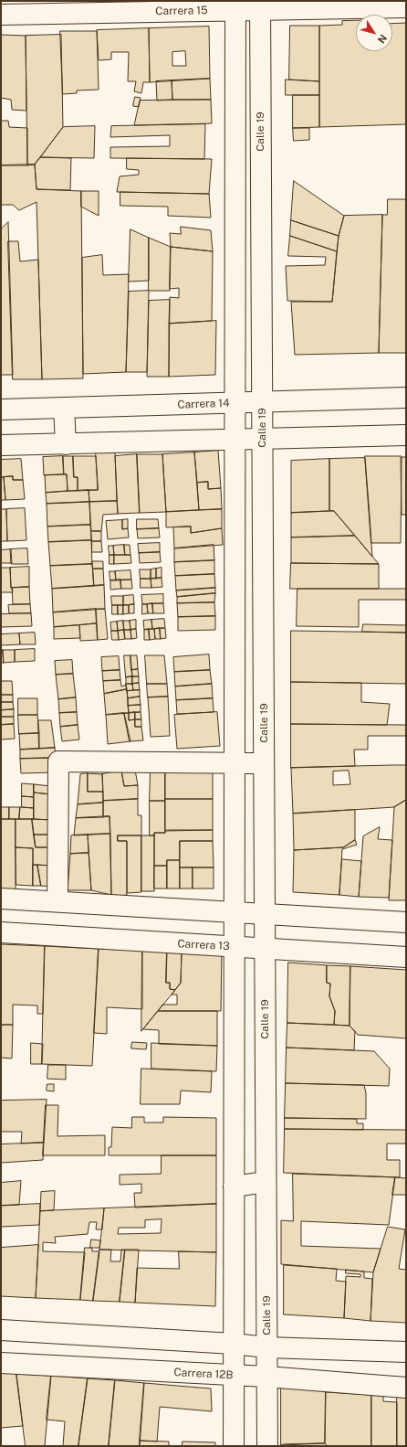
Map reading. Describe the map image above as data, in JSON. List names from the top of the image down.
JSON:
{
  "streets": {
    "street": [
      "Carrera 15",
      "Calle 19",
      "Carrera 14",
      "Carrera 13",
      "Carrera 12B"
    ]
  },
  "crossings": [
    ["Carrera 15", "Calle 19"],
    ["Calle 19", "Carrera 14"],
    ["Calle 19", "Carrera 13"],
    ["Calle 19", "Carrera 12B"]
  ],
  "north": "bottom right"
}
